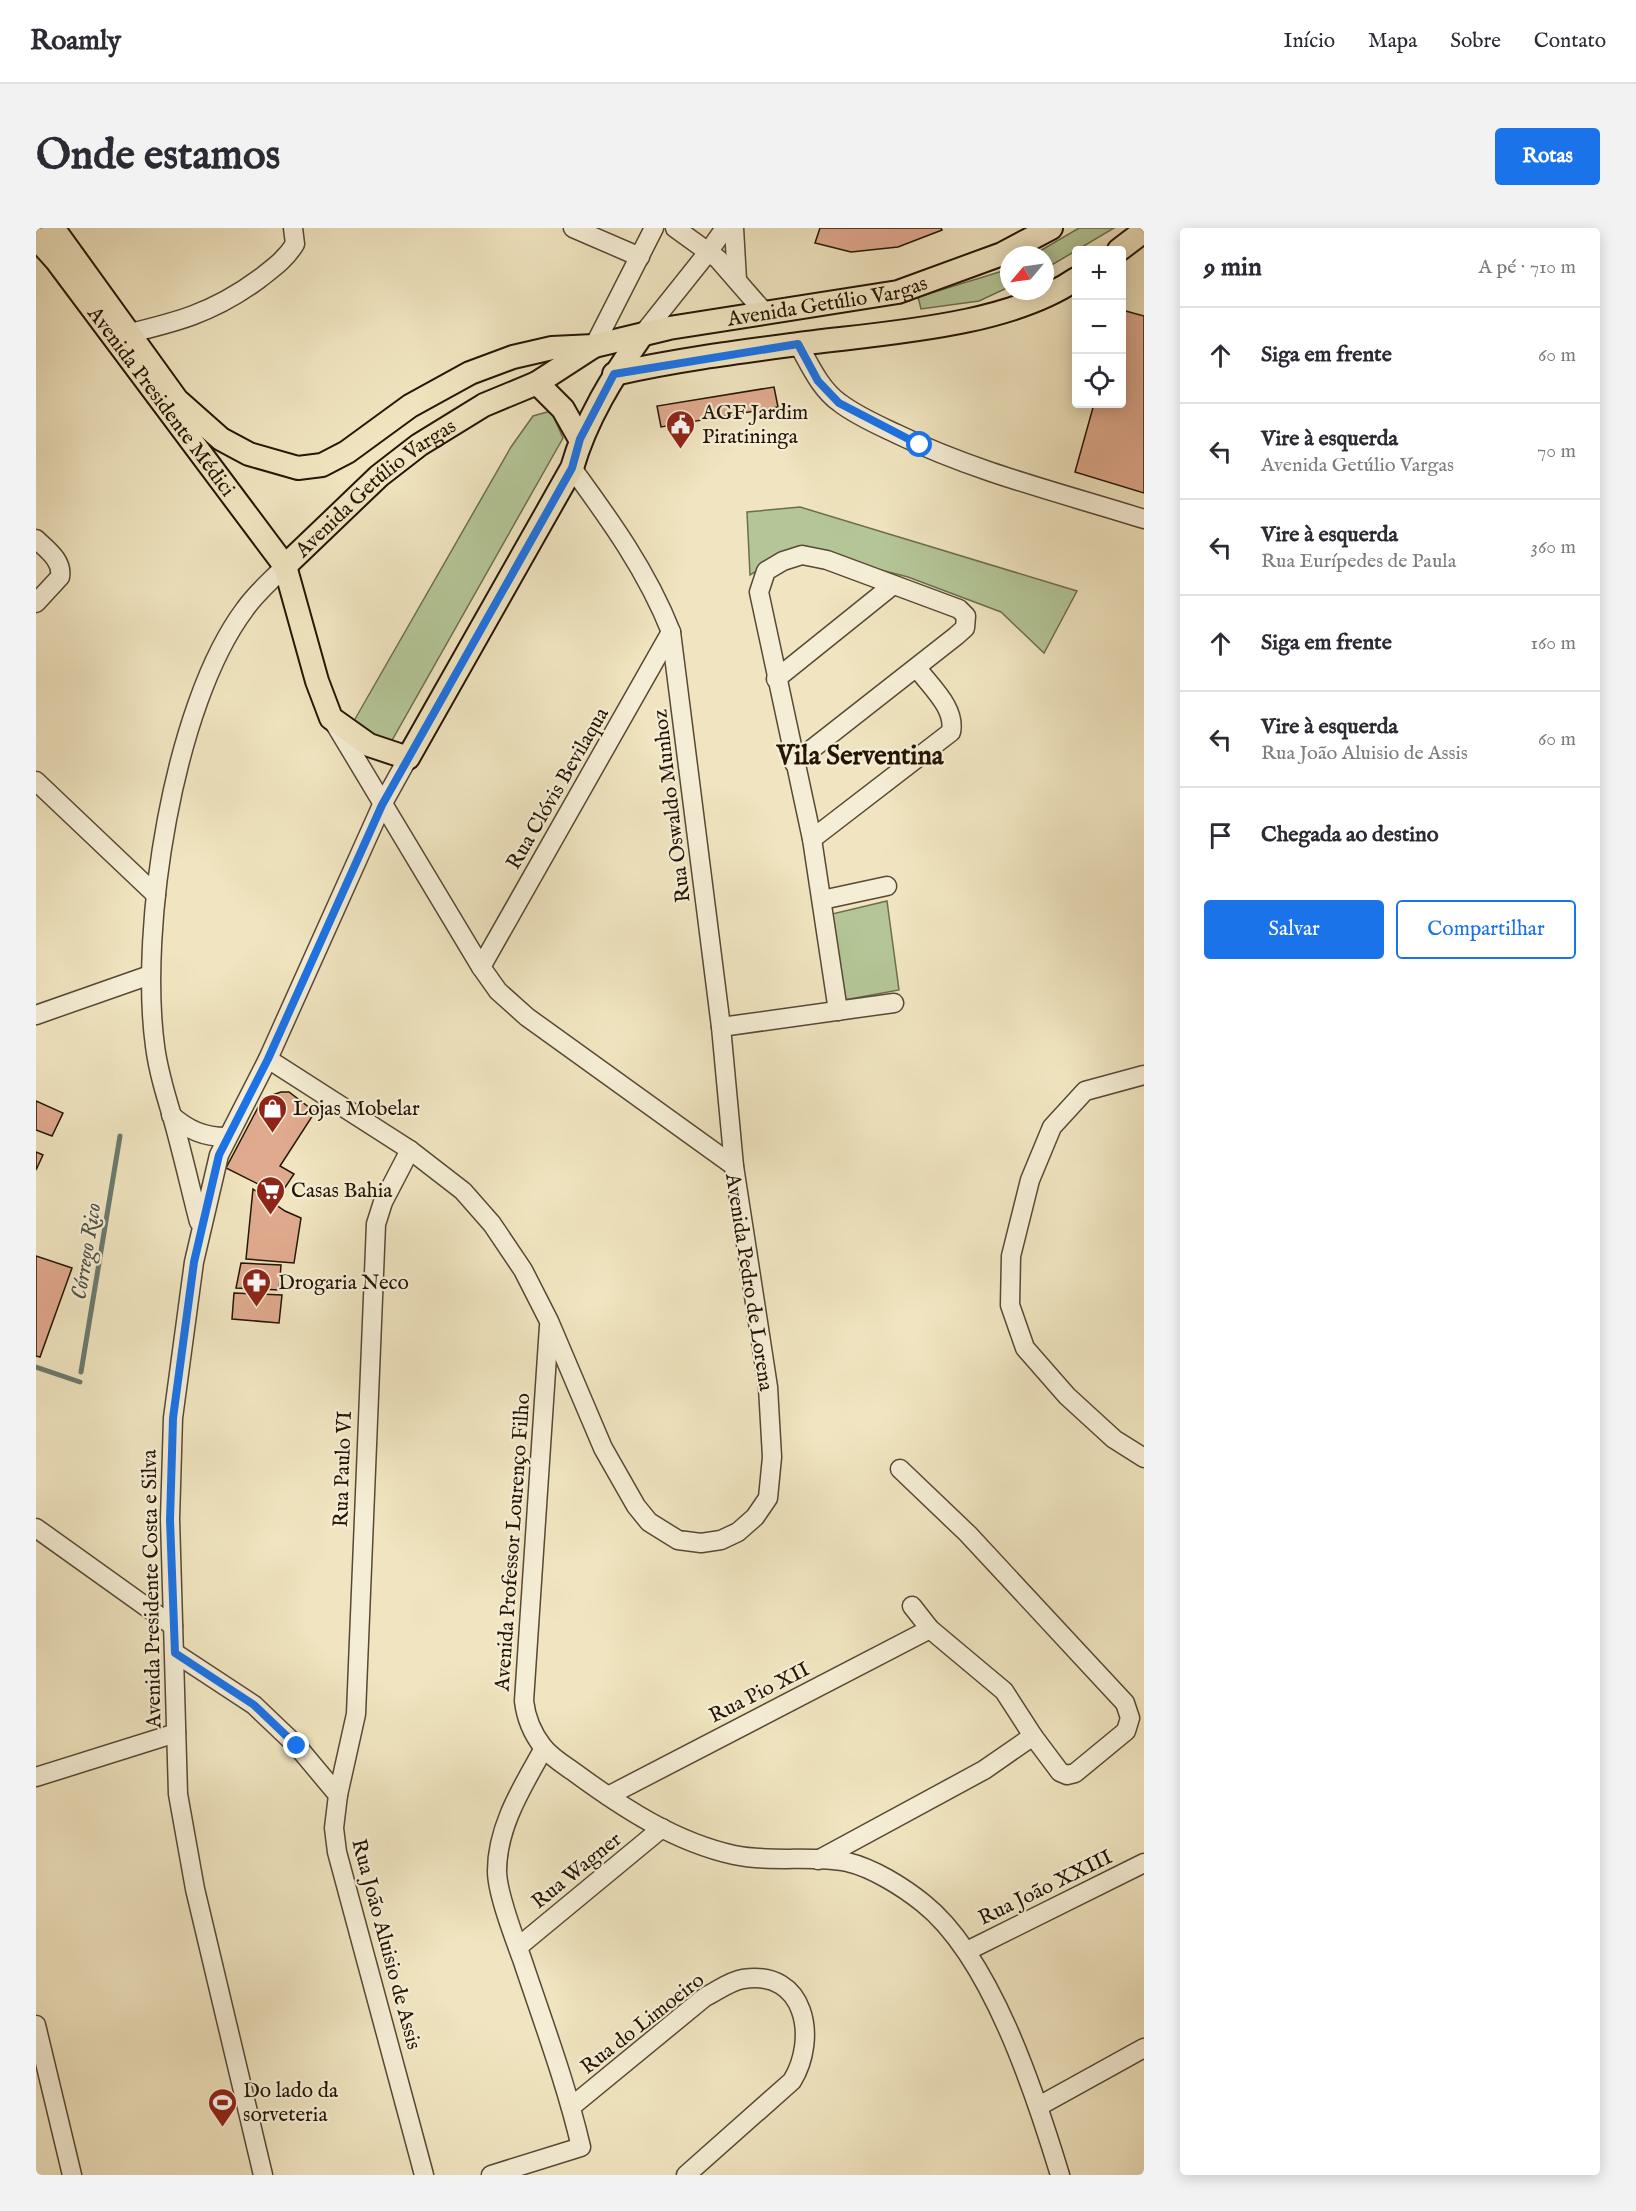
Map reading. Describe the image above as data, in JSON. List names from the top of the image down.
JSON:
{
  "streets": {
    "main road": ["Avenida Getúlio Vargas", "Avenida Presidente Médici", "Avenida Pedro de Lorena"],
    "street": [
      "Rua Clóvis Bevilaqua",
      "Rua Oswaldo Munhoz",
      "Rua Paulo VI",
      "Avenida Professor Lourenço Filho",
      "Avenida Presidente Costa e Silva",
      "Rua Pio XII",
      "Rua Wagner",
      "Rua João XXIII",
      "Rua João Aluisio de Assis",
      "Rua do Limoeiro"
    ]
  },
  "crossings": [
    ["Avenida Getúlio Vargas", "Avenida Presidente Médici"],
    ["Avenida Getúlio Vargas", "Avenida Pedro de Lorena"],
    ["Avenida Getúlio Vargas", "Avenida Presidente Costa e Silva"],
    ["Avenida Presidente Médici", "Avenida Pedro de Lorena"],
    ["Avenida Presidente Médici", "Avenida Presidente Costa e Silva"],
    ["Rua Clóvis Bevilaqua", "Rua Oswaldo Munhoz"],
    ["Rua Clóvis Bevilaqua", "Avenida Pedro de Lorena"],
    ["Rua Oswaldo Munhoz", "Avenida Pedro de Lorena"],
    ["Avenida Pedro de Lorena", "Avenida Professor Lourenço Filho"],
    ["Avenida Pedro de Lorena", "Avenida Presidente Costa e Silva"],
    ["Rua Paulo VI", "Avenida Professor Lourenço Filho"],
    ["Rua Paulo VI", "Rua João Aluisio de Assis"],
    ["Avenida Professor Lourenço Filho", "Rua Pio XII"],
    ["Avenida Professor Lourenço Filho", "Rua Wagner"],
    ["Avenida Professor Lourenço Filho", "Rua João XXIII"]
  ],
  "districts": ["Vila Serventina"],
  "water": ["Córrego Rico"],
  "places": {
    "public building": ["AGF Jardim Piratininga"],
    "shop": ["Lojas Mobelar"],
    "supermarket": ["Casas Bahia"],
    "pharmacy": ["Drogaria Neco"],
    "sports": ["Do lado da sorveteria"]
  },
  "north": "bottom left",
  "page": {
    "header": "Roamly",
    "nav": [
      "Início",
      "Mapa",
      "Sobre",
      "Contato"
    ],
    "buttons": [
      "Rotas",
      ["Salvar", "Compartilhar"]
    ],
    "title": "Onde estamos",
    "heading": ["9 min", "A pé · 710 m"],
    "map_buttons": ["+", "−"],
    "list": [
      ["Siga em frente", "60 m"],
      ["Vire à esquerda", "Avenida Getúlio Vargas", "70 m"],
      ["Vire à esquerda", "Rua Eurípedes de Paula", "360 m"],
      ["Siga em frente", "160 m"],
      ["Vire à esquerda", "Rua João Aluisio de Assis", "60 m"],
      "Chegada ao destino"
    ]
  }
}
